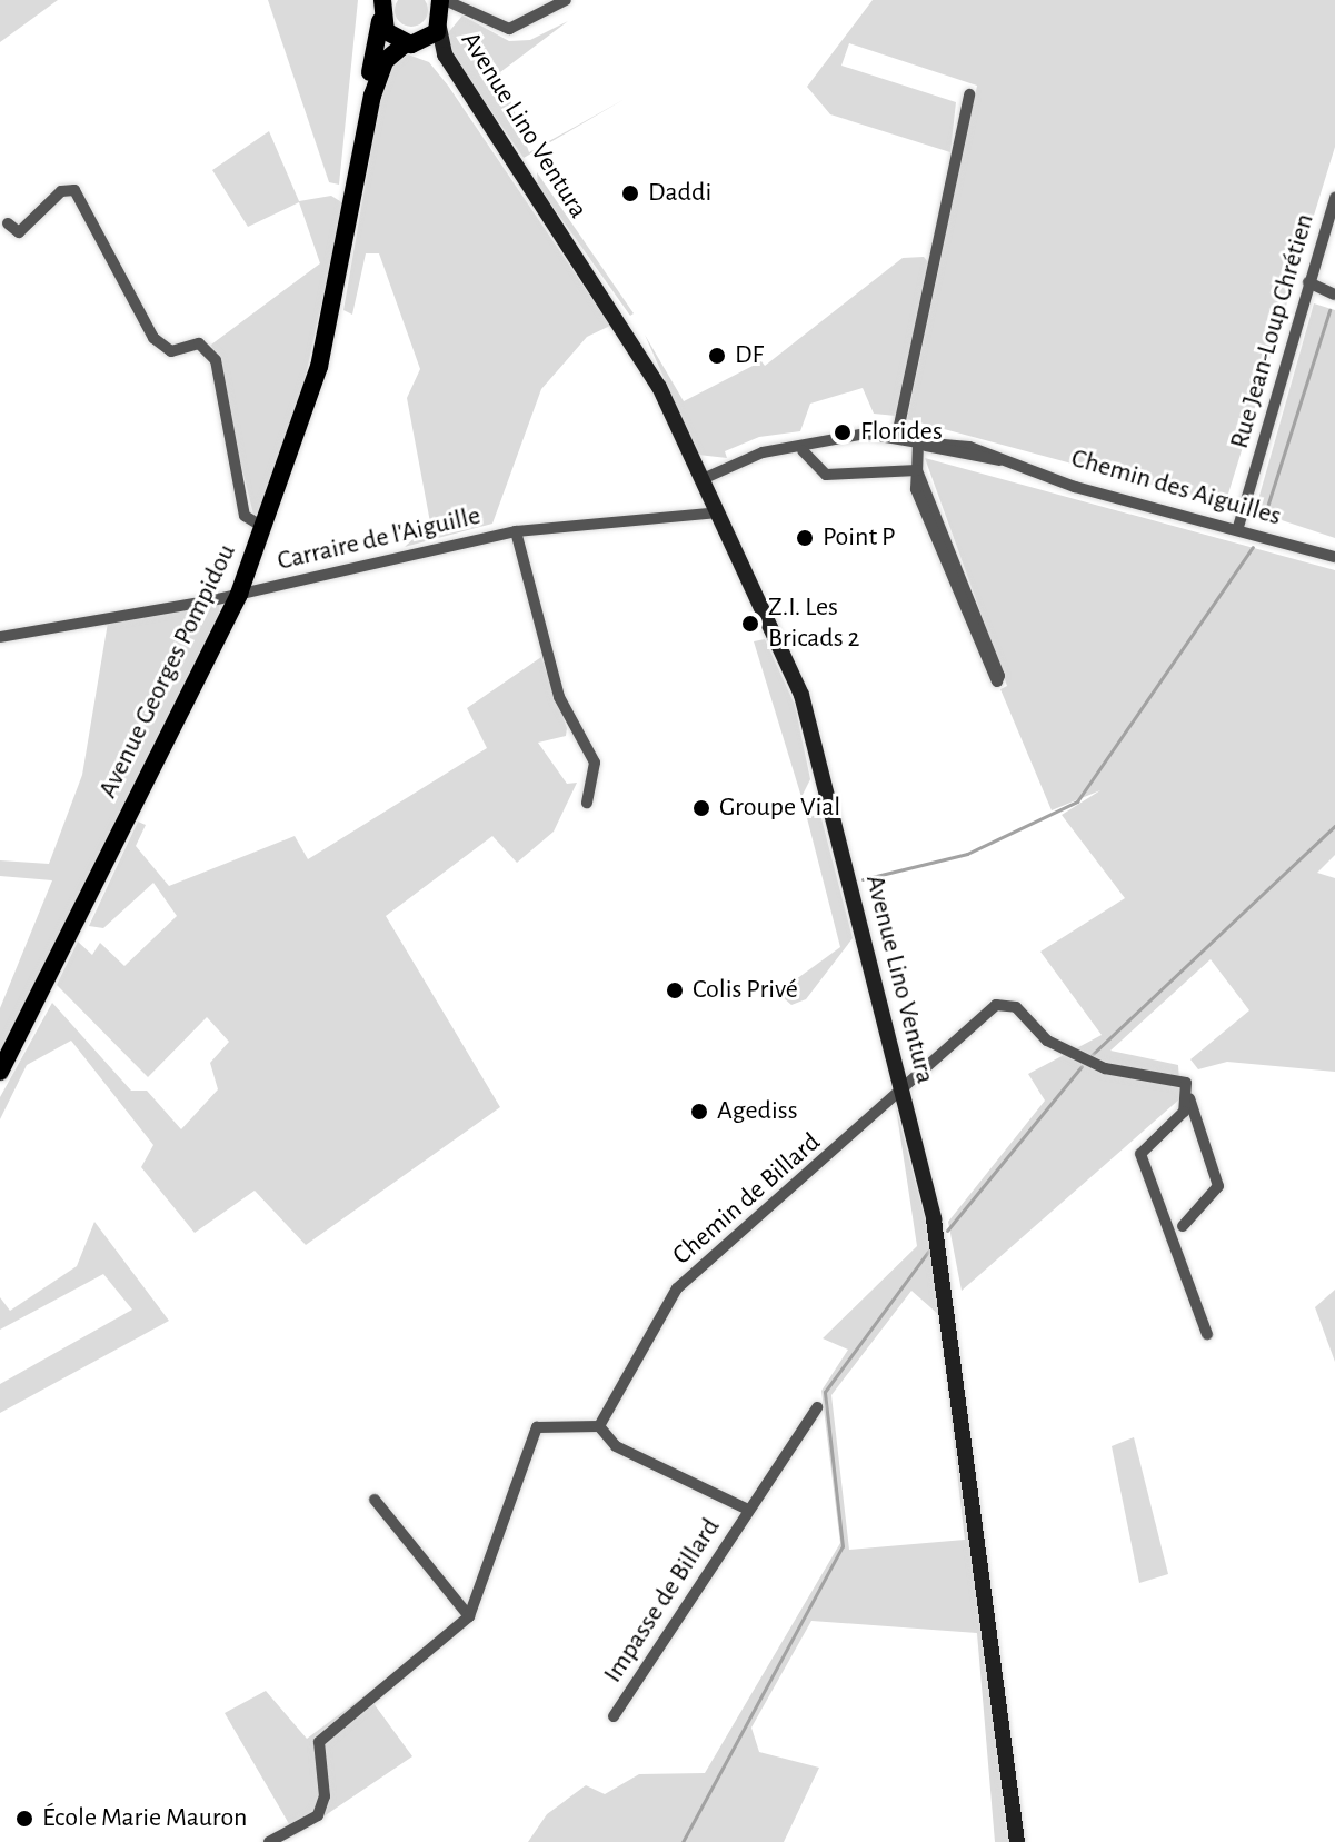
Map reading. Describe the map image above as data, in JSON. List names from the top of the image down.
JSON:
{
  "streets": {
    "main road": ["Avenue Lino Ventura", "Avenue Georges Pompidou"],
    "street": [
      "Rue Jean-Loup Chrétien",
      "Chemin des Aiguilles",
      "Carraire de l'Aiguille",
      "Chemin de Billard",
      "Impasse de Billard"
    ]
  },
  "crossings": [
    ["Avenue Lino Ventura", "Carraire de l'Aiguille"],
    ["Avenue Lino Ventura", "Avenue Georges Pompidou"],
    ["Avenue Lino Ventura", "Chemin de Billard"],
    ["Rue Jean-Loup Chrétien", "Chemin des Aiguilles"],
    ["Carraire de l'Aiguille", "Avenue Georges Pompidou"],
    ["Chemin de Billard", "Impasse de Billard"]
  ],
  "places": [
    "Daddi",
    "DF",
    "Florides",
    "Point P",
    "Z.I. Les Bricads 2",
    "Groupe Vial",
    "Colis Privé",
    "Agediss",
    "École Marie Mauron"
  ]
}
